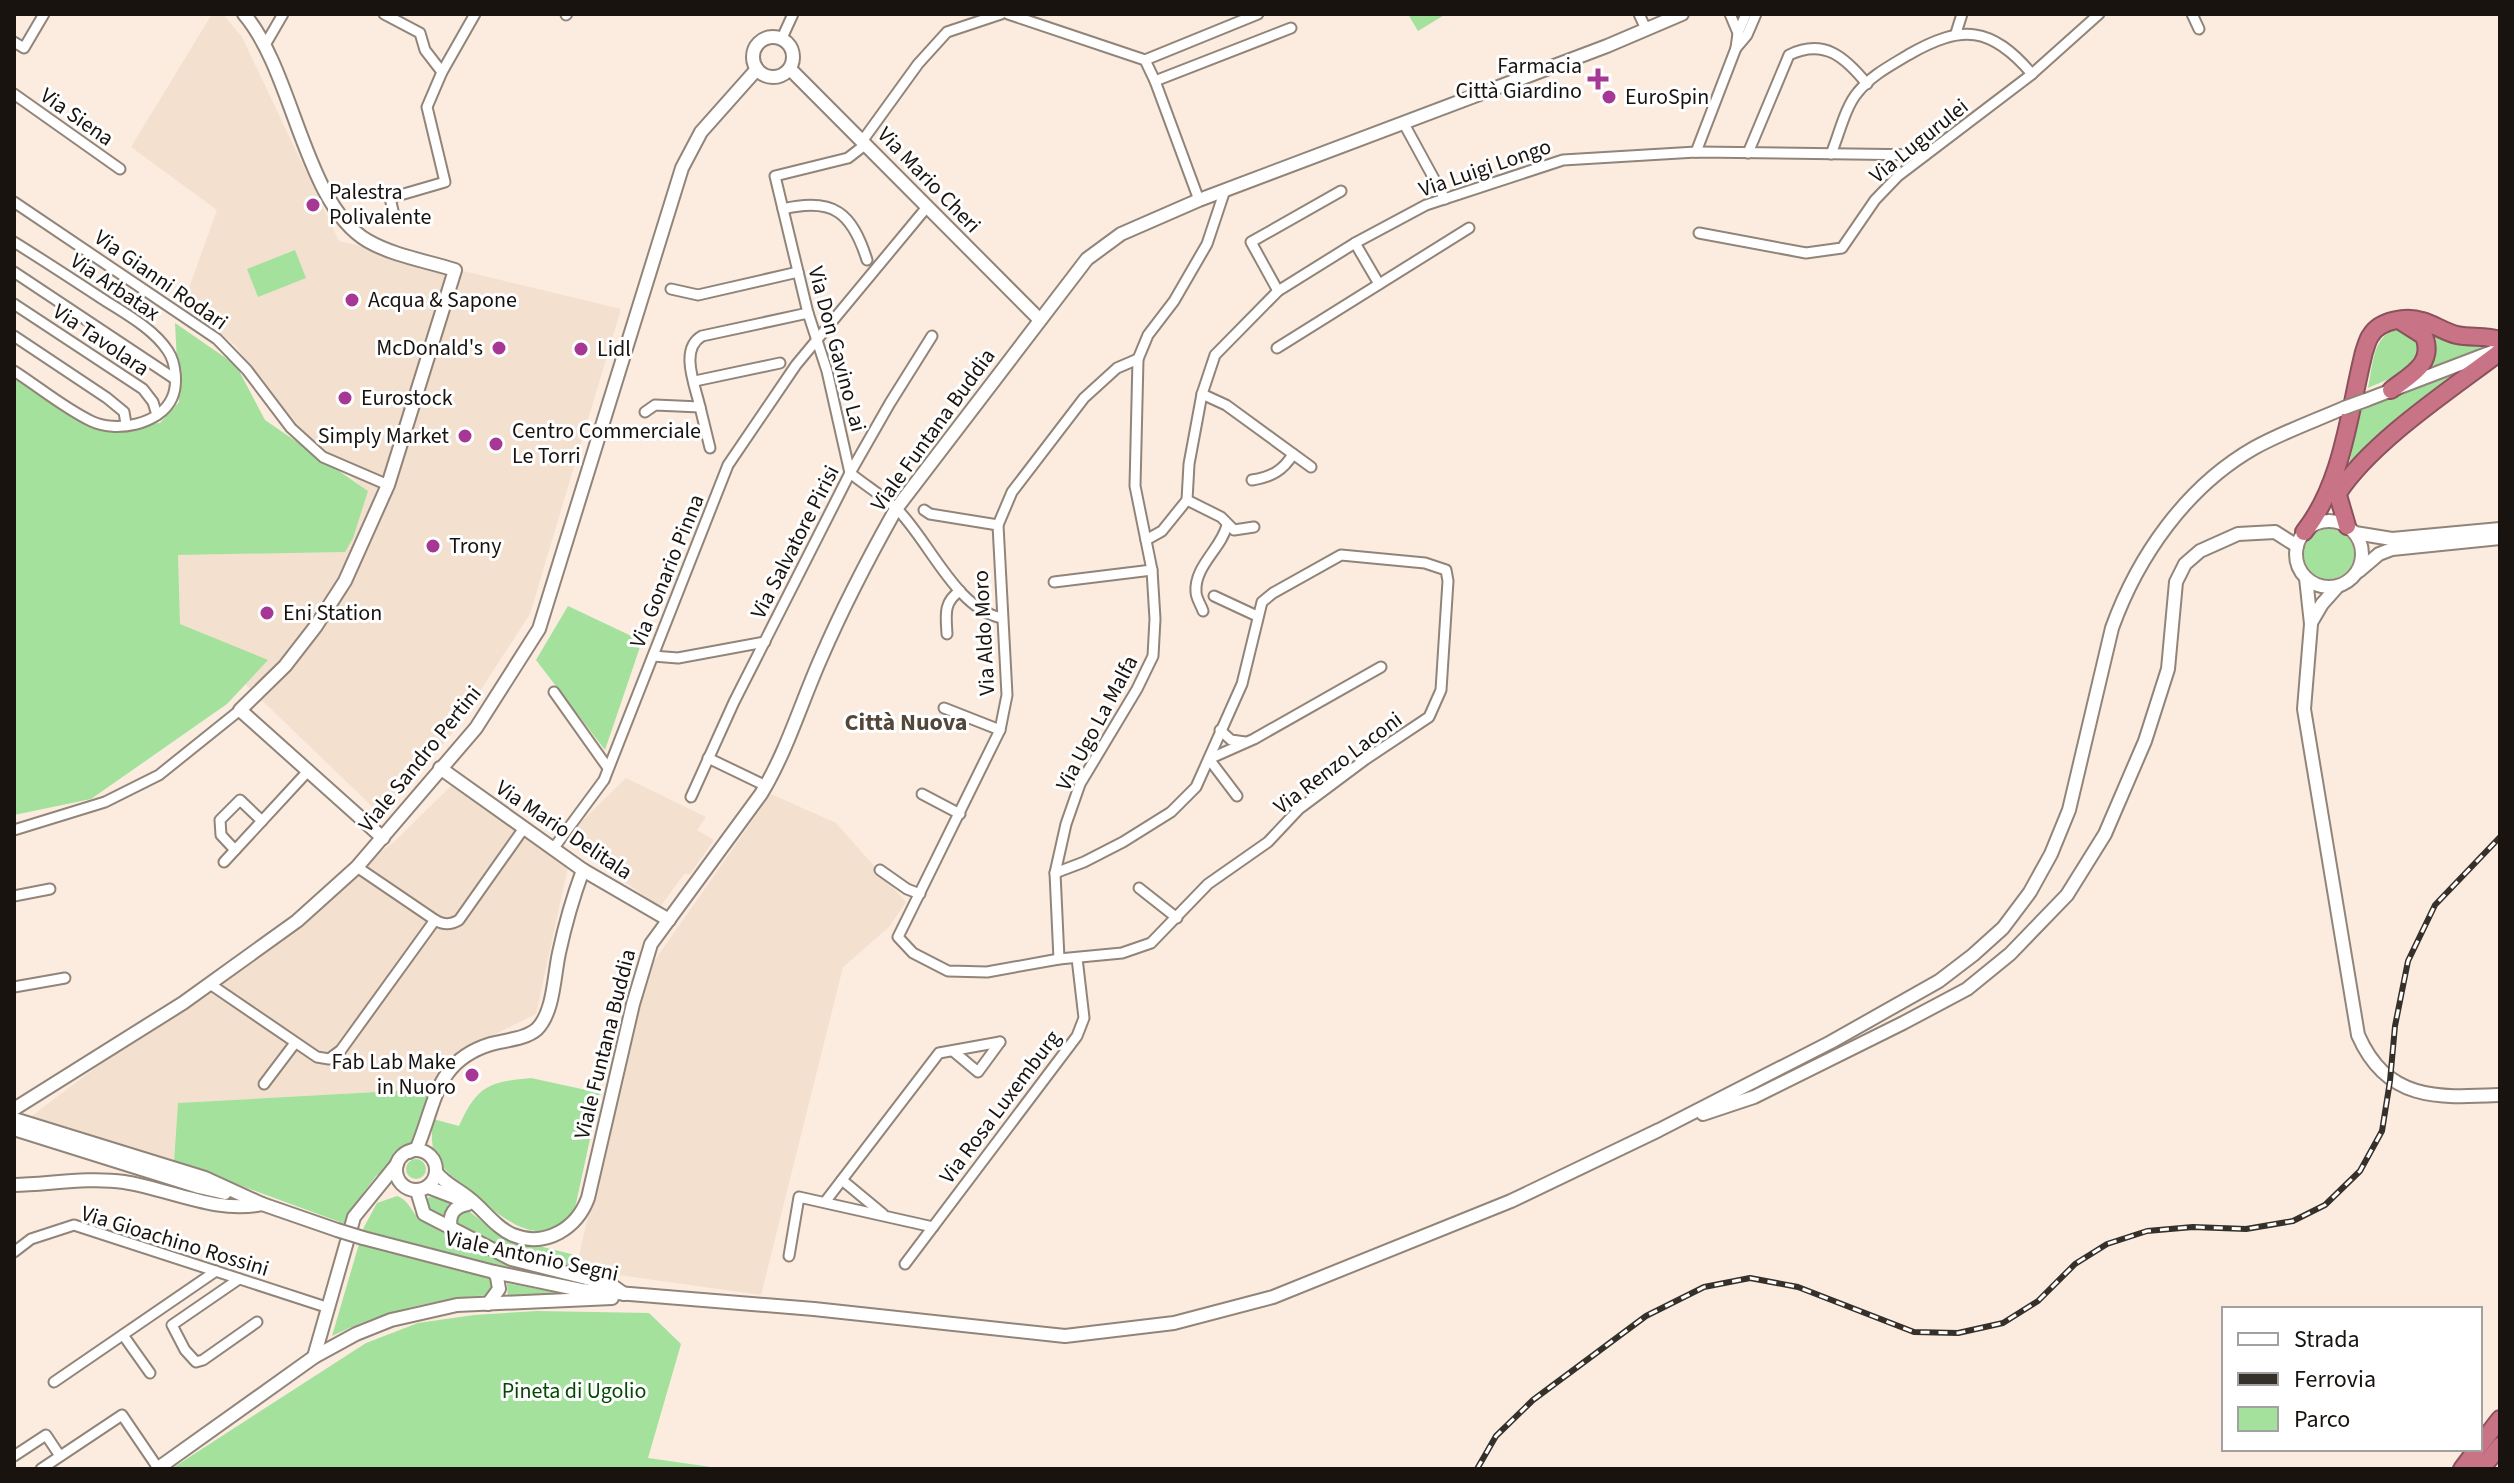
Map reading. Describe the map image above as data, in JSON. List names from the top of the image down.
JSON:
{
  "streets": {
    "main road": [
      "Via Mario Cheri",
      "Viale Funtana Buddia",
      "Viale Sandro Pertini",
      "Via Mario Delitala",
      "Viale Antonio Segni"
    ],
    "street": [
      "Via Siena",
      "Via Lugurulei",
      "Via Luigi Longo",
      "Via Gianni Rodari",
      "Via Arbatax",
      "Via Tavolara",
      "Via Don Gavino Lai",
      "Via Salvatore Pirisi",
      "Via Gonario Pinna",
      "Via Aldo Moro",
      "Via Ugo La Malfa",
      "Via Renzo Laconi",
      "Via Rosa Luxemburg",
      "Via Gioachino Rossini"
    ]
  },
  "crossings": [
    ["Via Lugurulei", "Via Luigi Longo"],
    ["Via Mario Cheri", "Via Don Gavino Lai"],
    ["Via Mario Cheri", "Viale Funtana Buddia"],
    ["Via Mario Cheri", "Via Gonario Pinna"],
    ["Via Mario Cheri", "Viale Sandro Pertini"],
    ["Via Don Gavino Lai", "Via Salvatore Pirisi"],
    ["Via Don Gavino Lai", "Via Gonario Pinna"],
    ["Viale Funtana Buddia", "Via Ugo La Malfa"],
    ["Viale Funtana Buddia", "Via Mario Delitala"],
    ["Via Gonario Pinna", "Via Mario Delitala"],
    ["Via Aldo Moro", "Via Ugo La Malfa"],
    ["Via Ugo La Malfa", "Via Renzo Laconi"],
    ["Viale Sandro Pertini", "Via Mario Delitala"]
  ],
  "districts": ["Città Nuova"],
  "parks": ["Pineta di Ugolio"],
  "places": {
    "health": ["Farmacia Città Giardino"],
    "other": [
      "EuroSpin",
      "Palestra Polivalente",
      "Acqua & Sapone",
      "McDonald's",
      "Lidl",
      "Eurostock",
      "Simply Market",
      "Centro Commerciale Le Torri",
      "Trony",
      "Eni Station",
      "Fab Lab Make in Nuoro"
    ]
  },
  "legend": ["Strada", "Ferrovia", "Parco"]
}
